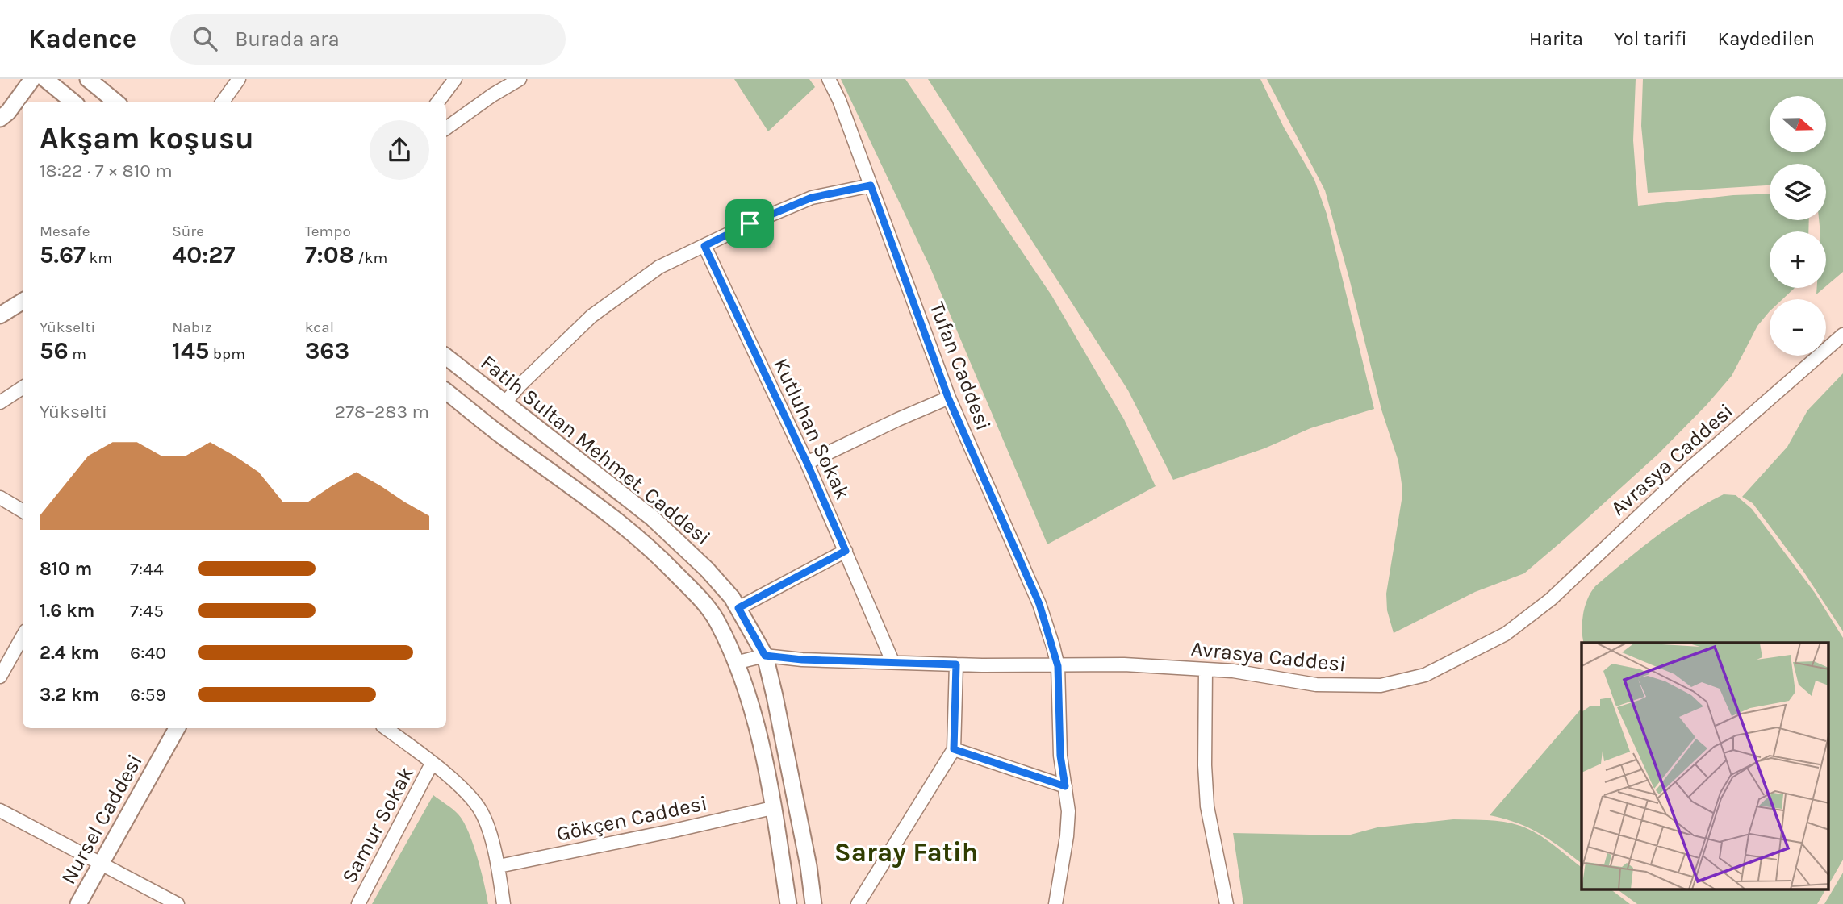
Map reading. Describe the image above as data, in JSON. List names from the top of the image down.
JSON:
{
  "streets": {
    "street": [
      "Tufan Caddesi",
      "Kutluhan Sokak",
      "Fatih Sultan Mehmet. Caddesi",
      "Avrasya Caddesi",
      "Gökçen Caddesi",
      "Nursel Caddesi",
      "Samur Sokak"
    ]
  },
  "crossings": [
    ["Tufan Caddesi", "Avrasya Caddesi"],
    ["Kutluhan Sokak", "Avrasya Caddesi"],
    ["Fatih Sultan Mehmet. Caddesi", "Avrasya Caddesi"],
    ["Fatih Sultan Mehmet. Caddesi", "Gökçen Caddesi"]
  ],
  "districts": ["Saray Fatih"],
  "north": "right",
  "page": {
    "header": "Kadence",
    "search": "Burada ara",
    "nav": ["Harita", "Yol tarifi", "Kaydedilen"],
    "map_buttons": ["+", "−"],
    "heading": ["Akşam koşusu", "18:22 · 7 × 810 m"],
    "stats": [
      ["Mesafe", "5.67 km"],
      ["Süre", "40:27"],
      ["Tempo", "7:08 /km"],
      ["Yükselti", "56 m"],
      ["Nabız", "145 bpm"],
      ["kcal", "363"]
    ],
    "chart": ["Yükselti", "278–283 m"],
    "list": [
      {
        "name": "810 m",
        "note": "7:44"
      },
      {
        "name": "1.6 km",
        "note": "7:45"
      },
      {
        "name": "2.4 km",
        "note": "6:40"
      },
      {
        "name": "3.2 km",
        "note": "6:59"
      }
    ]
  }
}
